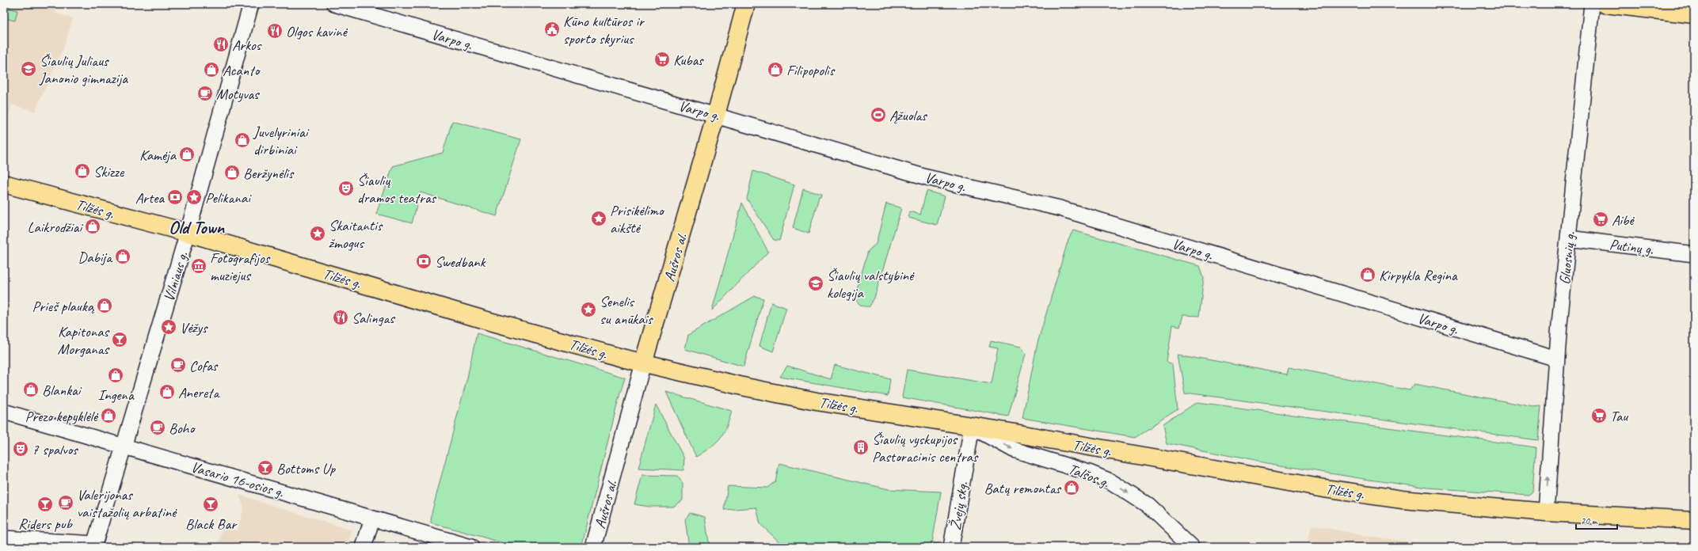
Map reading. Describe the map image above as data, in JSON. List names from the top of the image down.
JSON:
{
  "streets": {
    "main road": ["Tilžės g.", "Aušros al."],
    "street": [
      "Varpo g.",
      "Putinų g.",
      "Gluosnių g.",
      "Vilniaus g.",
      "Talšos g.",
      "Vasario 16-osios g.",
      "Žvejų skg."
    ]
  },
  "crossings": [
    ["Varpo g.", "Aušros al."],
    ["Varpo g.", "Gluosnių g."],
    ["Tilžės g.", "Aušros al."],
    ["Tilžės g.", "Gluosnių g."],
    ["Tilžės g.", "Vilniaus g."],
    ["Tilžės g.", "Talšos g."],
    ["Tilžės g.", "Žvejų skg."],
    ["Putinų g.", "Gluosnių g."],
    ["Vilniaus g.", "Vasario 16-osios g."],
    ["Talšos g.", "Žvejų skg."]
  ],
  "one_way": ["Talšos g."],
  "districts": ["Old Town"],
  "places": {
    "public building": ["Kūno kultūros ir sporto skyrius"],
    "restaurant": ["Olgos kavinė", "Arkos", "Salingas"],
    "supermarket": ["Kubas", "Aibė", "Tau"],
    "school or university": ["Šiaulių Juliaus Janonio gimnazija", "Šiaulių valstybinė kolegija"],
    "shop": [
      "Acanto",
      "Filipopolis",
      "Juvelyriniai dirbiniai",
      "Kamėja",
      "Skizze",
      "Beržynėlis",
      "Laikrodžiai",
      "Dabija",
      "Kirpykla Regina",
      "Prieš plauką",
      "Ingena",
      "Blankai",
      "Anereta",
      "Prezo kepyklėlė",
      "Batų remontas"
    ],
    "cafe": [
      "Motyvas",
      "Cofas",
      "Boho",
      "Valerijonas vaistažolių arbatinė"
    ],
    "sports": ["Ąžuolas"],
    "theatre": ["Šiaulių dramos teatras", "7 spalvos"],
    "bank": ["Artea", "Swedbank"],
    "place": [
      "Pelikanai",
      "Prisikėlimo aikštė",
      "Skaitantis žmogus",
      "Senelis su anūkais",
      "Vėžys"
    ],
    "museum": ["Fotografijos muziejus"],
    "bar": [
      "Kapitonas Morganas",
      "Bottoms Up",
      "Riders pub",
      "Black Bar"
    ],
    "building": ["Šiaulių vyskupijos Pastoracinis centras"]
  },
  "scale_bar": "20 m"
}
